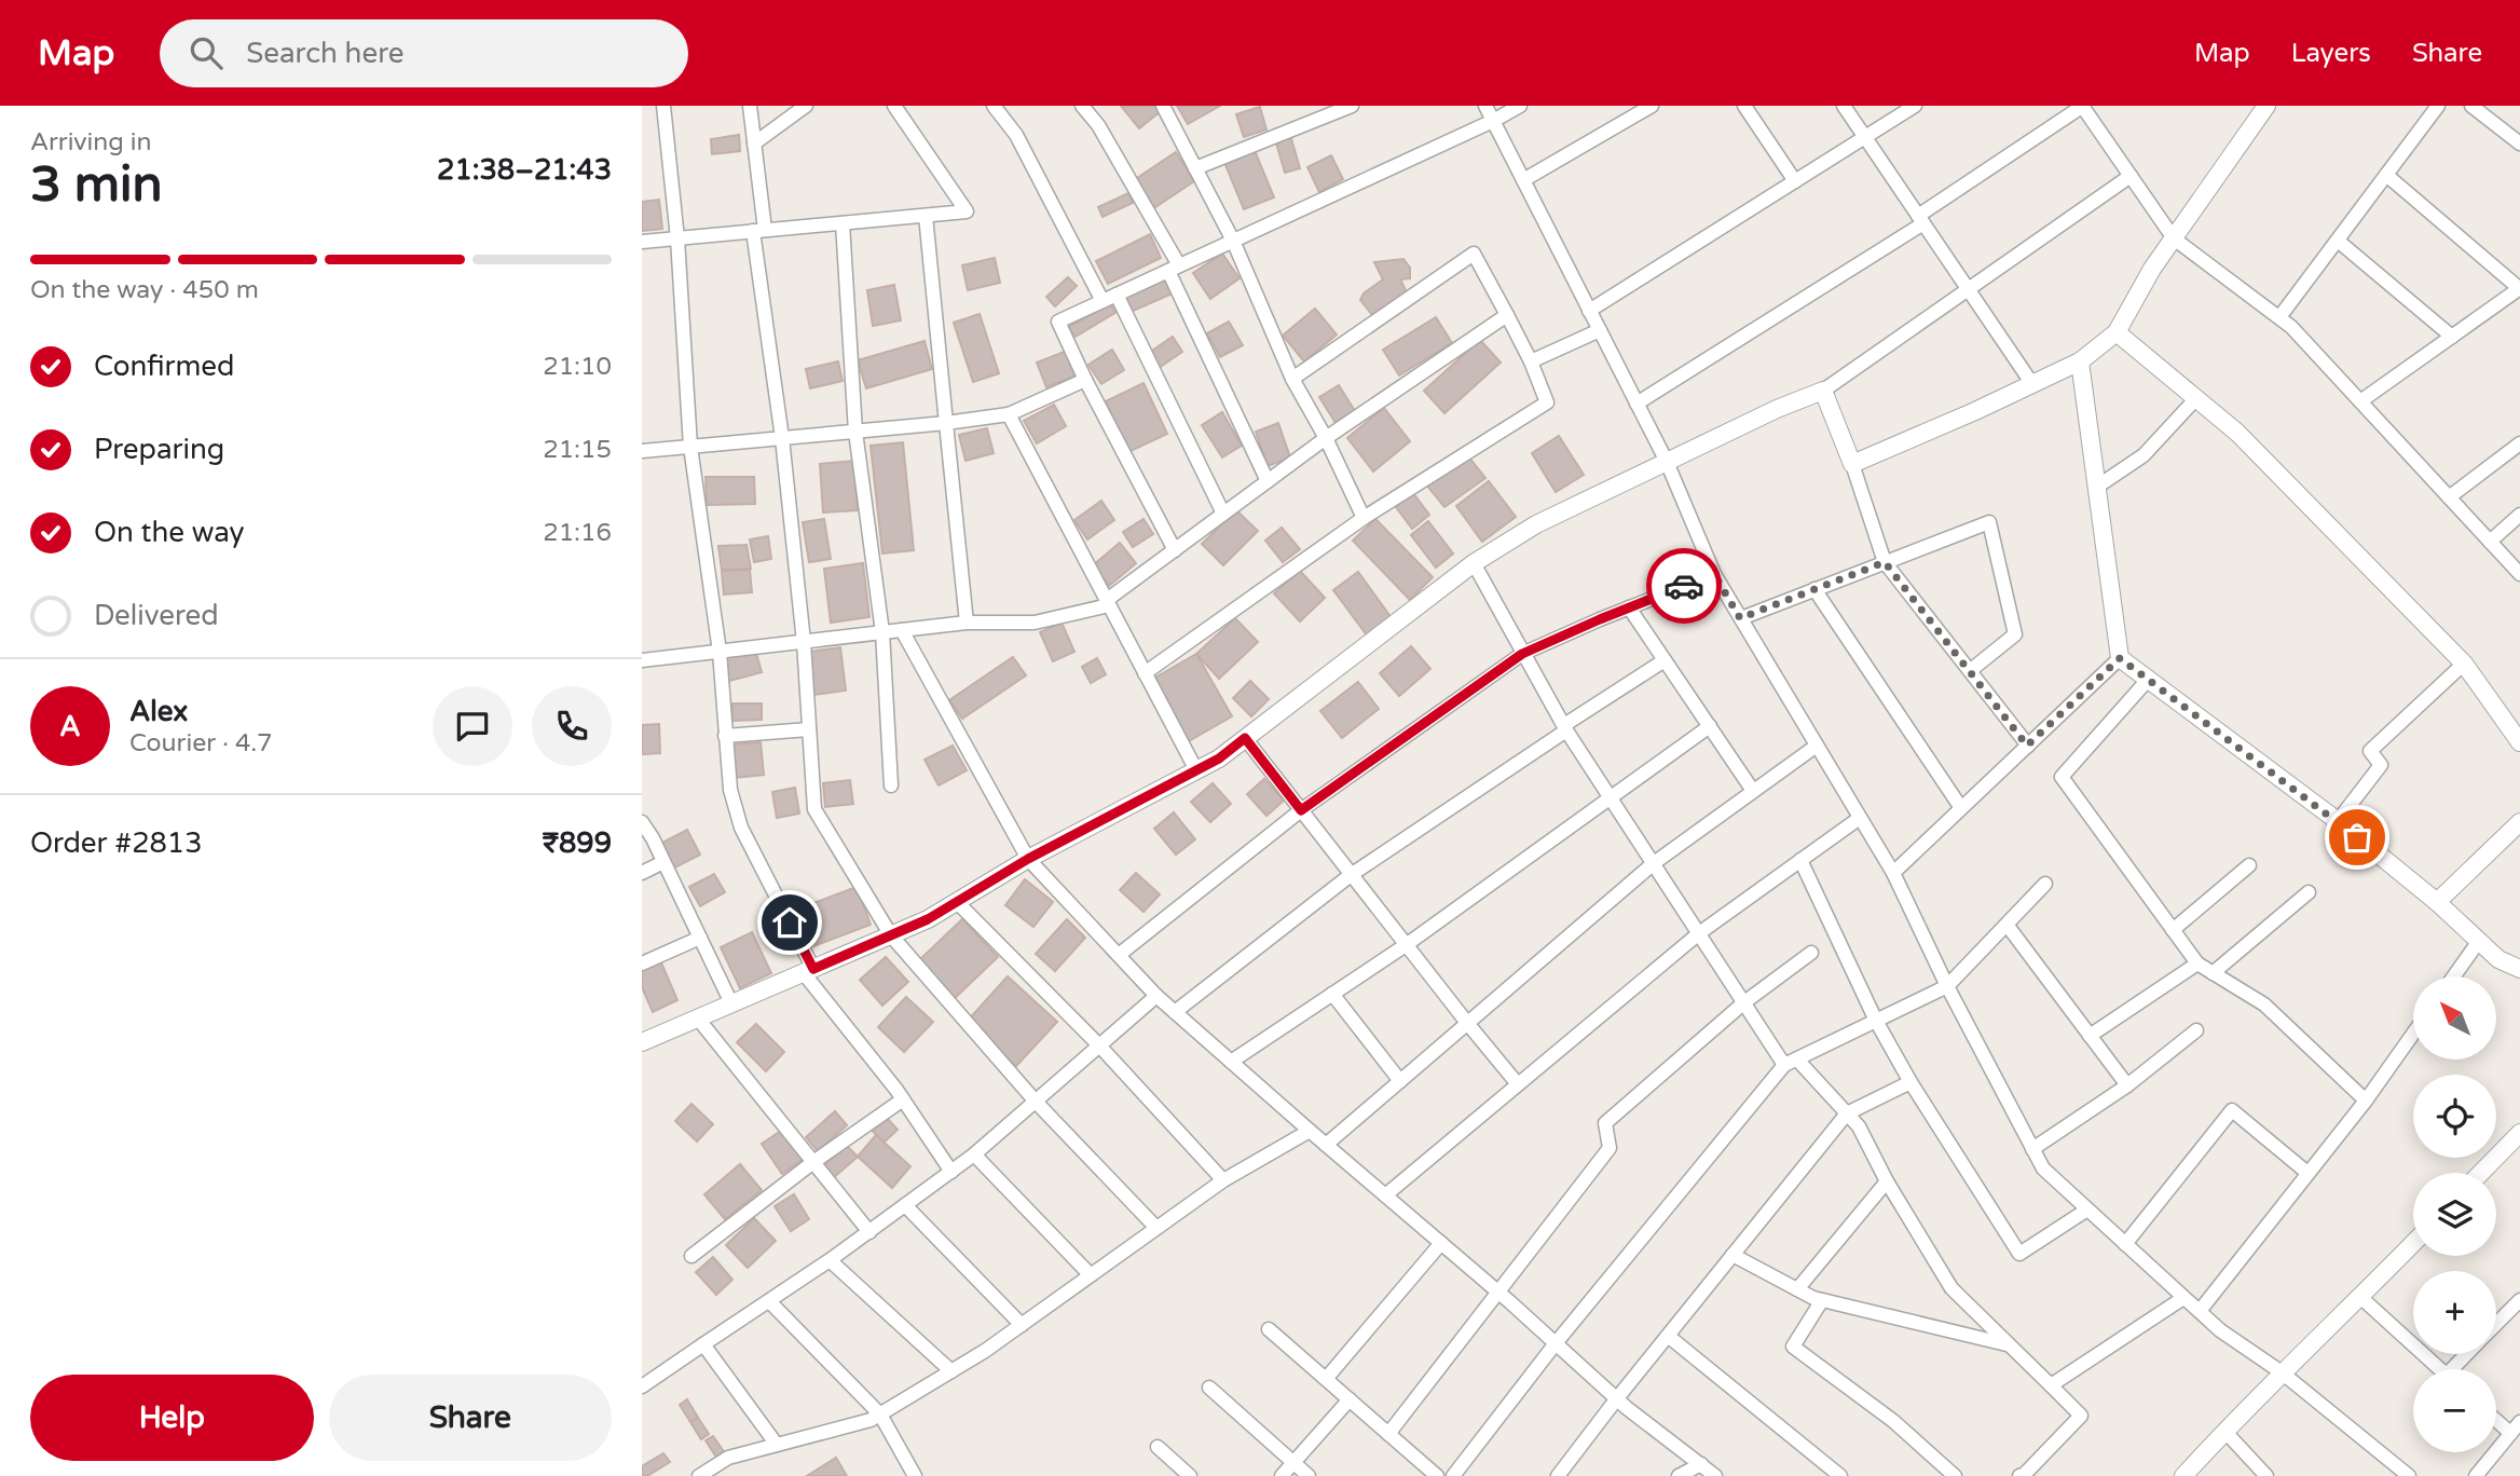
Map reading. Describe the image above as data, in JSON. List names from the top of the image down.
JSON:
{
  "north": "top left",
  "page": {
    "header": "Map",
    "search": "Search here",
    "nav": ["Map", "Layers", "Share"],
    "heading": ["3 min", "Arriving in", "21:38–21:43"],
    "panel": [
      "Alex",
      "Courier · 4.7",
      "Order #2813",
      "₹899"
    ],
    "bar": "On the way · 450 m",
    "list": [
      ["Confirmed", "21:10"],
      ["Preparing", "21:15"],
      ["On the way", "21:16"],
      "Delivered"
    ],
    "round": "A",
    "map_buttons": ["+", "−"],
    "buttons": ["Help", "Share"]
  }
}
